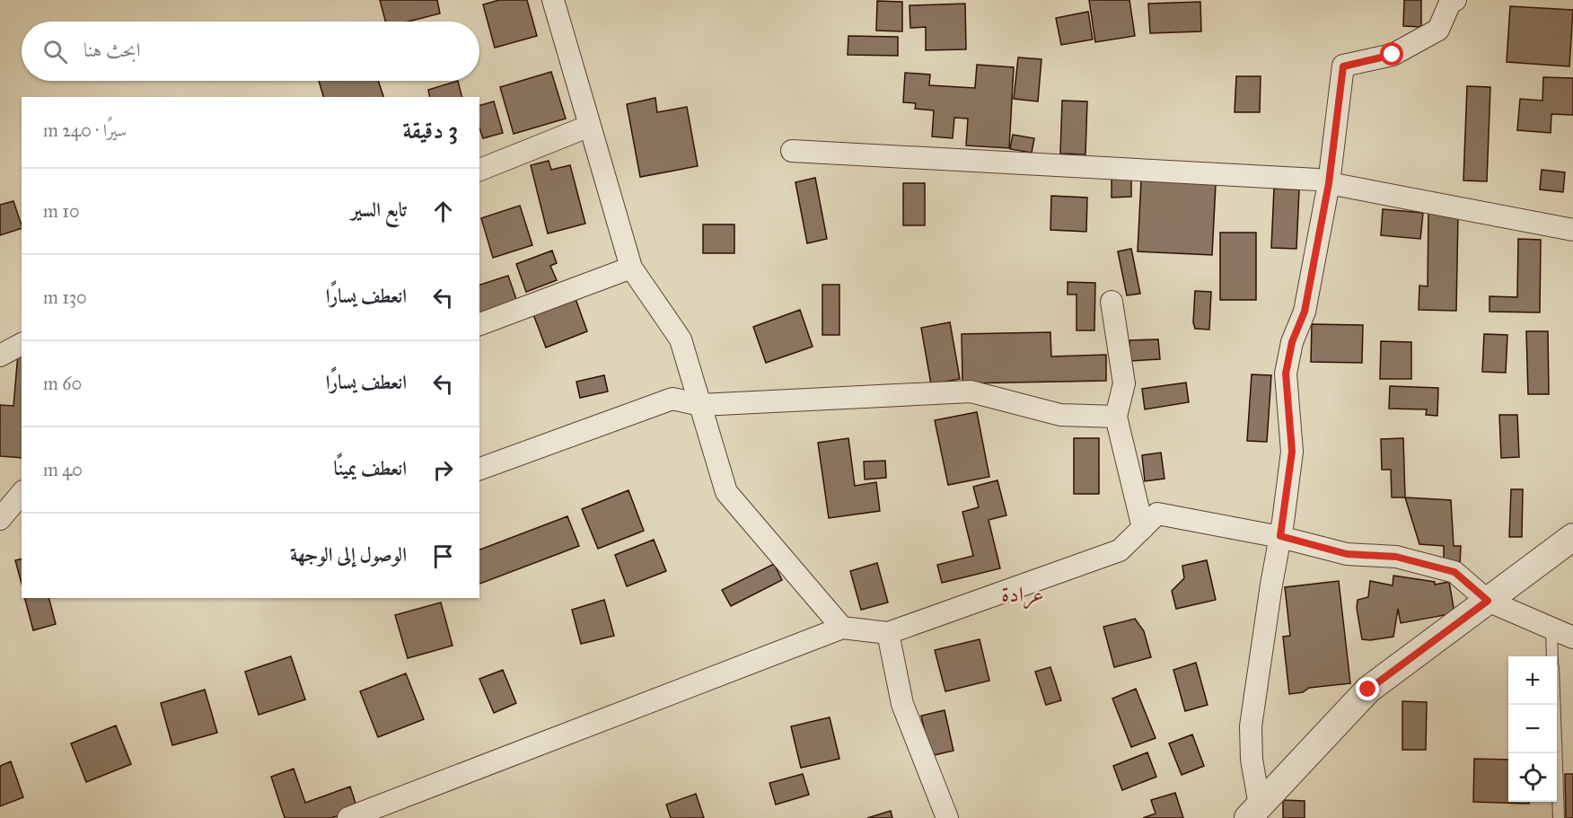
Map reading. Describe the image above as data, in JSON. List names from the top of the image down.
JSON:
{
  "districts": ["عرادة"],
  "page": {
    "search": "ابحث هنا",
    "heading": ["3 دقيقة", "سيرًا · 240 m"],
    "list": [
      ["تابع السير", "10 m"],
      ["انعطف يسارًا", "130 m"],
      ["انعطف يسارًا", "60 m"],
      ["انعطف يمينًا", "40 m"],
      "الوصول إلى الوجهة"
    ],
    "map_buttons": ["+", "−"]
  }
}
